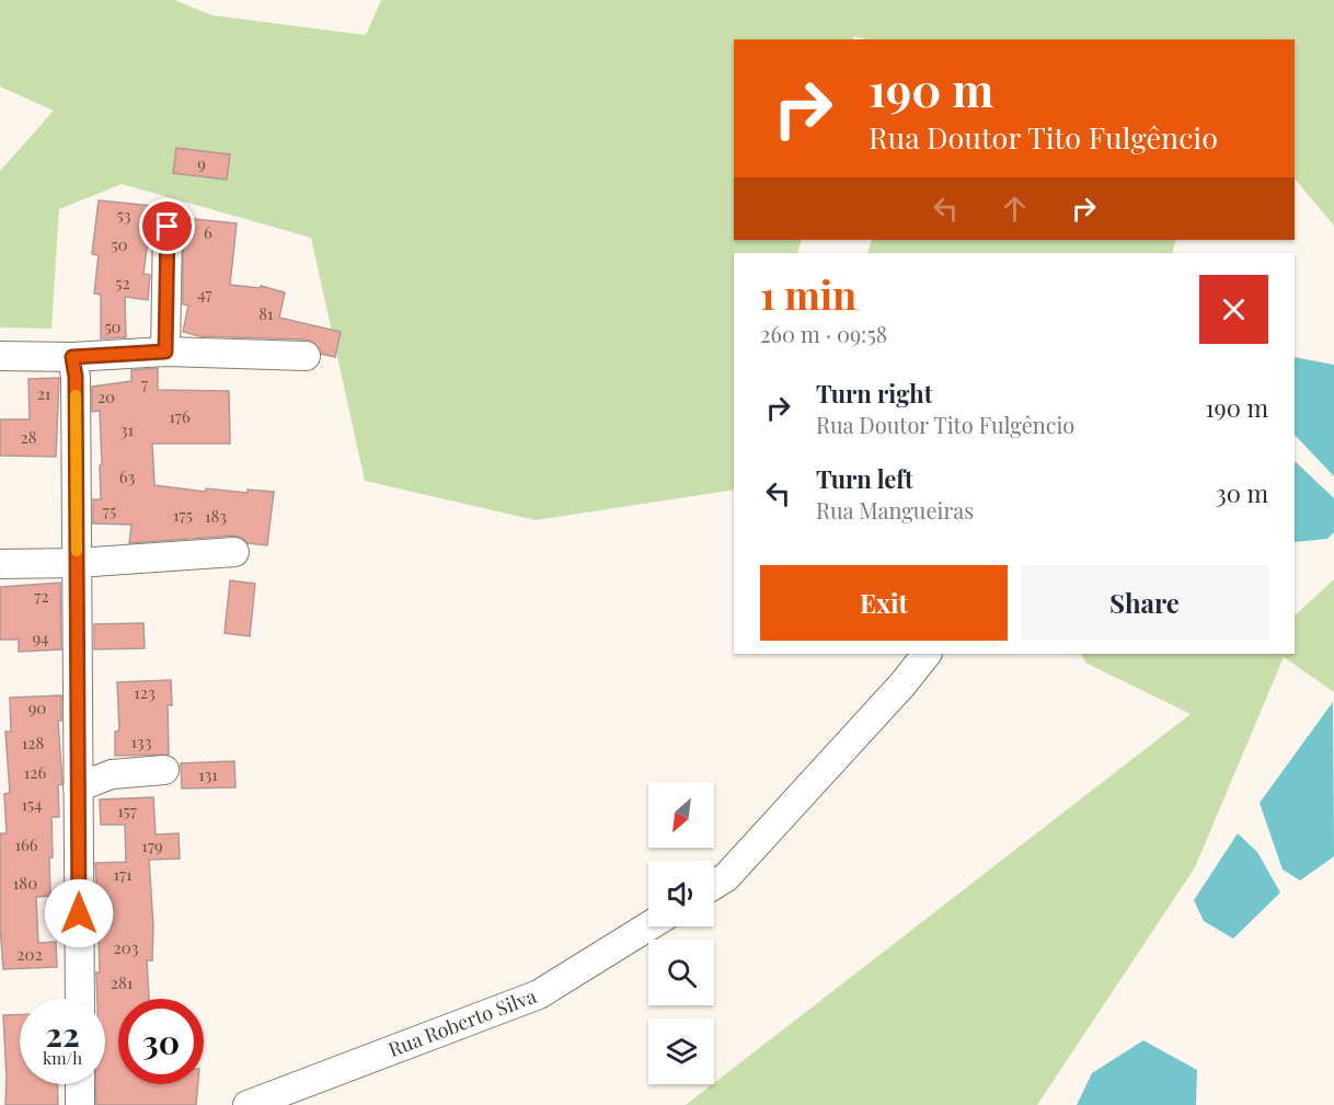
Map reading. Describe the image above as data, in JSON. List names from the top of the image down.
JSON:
{
  "streets": {
    "street": ["Rua Roberto Silva"]
  },
  "house_numbers": [
    "9",
    "53",
    "6",
    "50",
    "52",
    "47",
    "81",
    "50",
    "7",
    "21",
    "20",
    "176",
    "31",
    "28",
    "63",
    "75",
    "175",
    "183",
    "72",
    "94",
    "123",
    "90",
    "133",
    "128",
    "126",
    "131",
    "154",
    "157",
    "166",
    "179",
    "171",
    "180",
    "203",
    "202",
    "281"
  ],
  "north": "bottom left",
  "page": {
    "turn": ["190 m", "Rua Doutor Tito Fulgêncio"],
    "heading": ["1 min", "260 m · 09:58"],
    "list": [
      {
        "name": "Turn right",
        "note": "Rua Doutor Tito Fulgêncio",
        "value": "190 m"
      },
      {
        "name": "Turn left",
        "note": "Rua Mangueiras",
        "value": "30 m"
      }
    ],
    "buttons": ["Exit", "Share"],
    "speed": "22 km/h",
    "limit": "30"
  }
}
